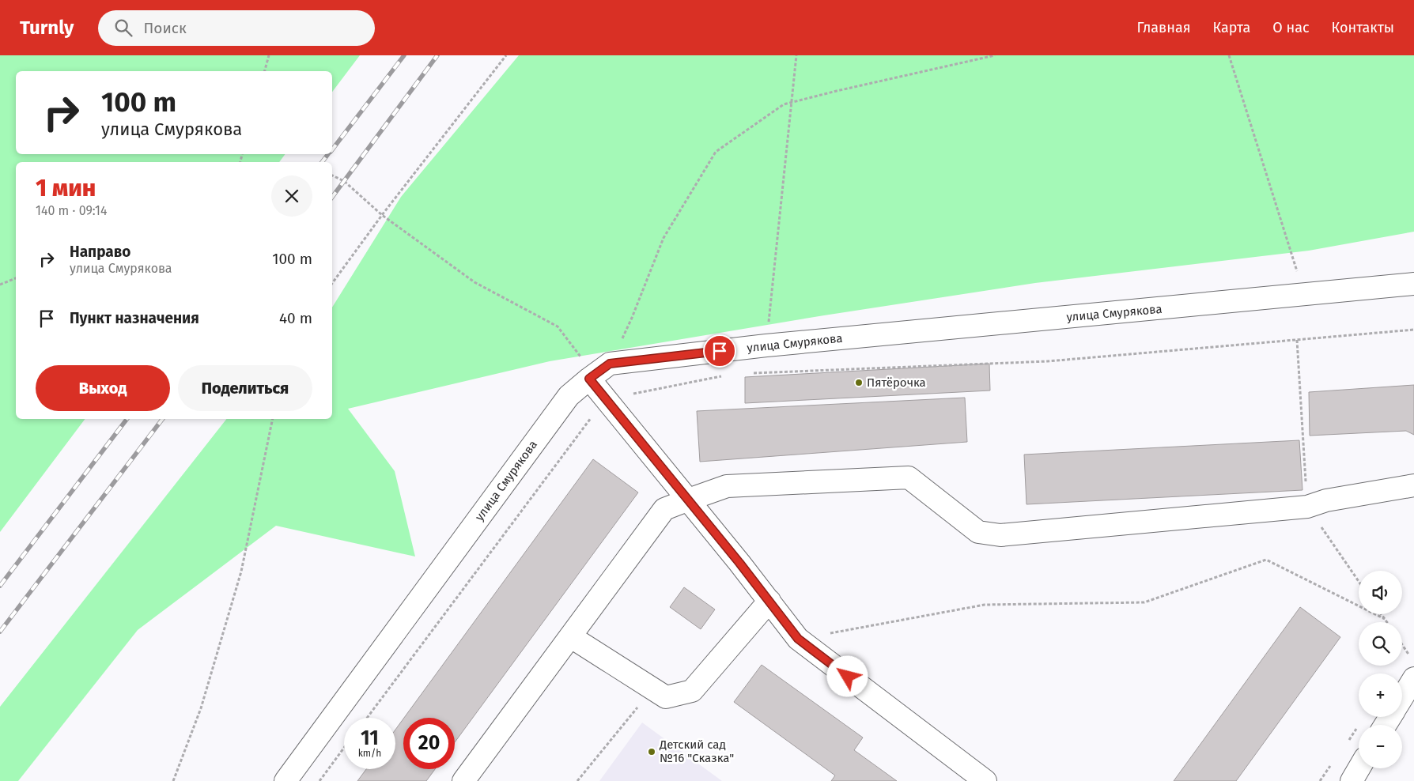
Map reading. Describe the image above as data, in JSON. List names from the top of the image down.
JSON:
{
  "streets": {
    "street": ["улица Смурякова"]
  },
  "places": ["Пятёрочка", "Детский сад №16 \"Сказка\""],
  "page": {
    "header": "Turnly",
    "search": "Поиск",
    "nav": [
      "Главная",
      "Карта",
      "О нас",
      "Контакты"
    ],
    "turn": ["100 m", "улица Смурякова"],
    "heading": ["1 мин", "140 m · 09:14"],
    "list": [
      {
        "name": "Направо",
        "note": "улица Смурякова",
        "value": "100 m"
      },
      {
        "name": "Пункт назначения",
        "value": "40 m"
      }
    ],
    "buttons": ["Выход", "Поделиться"],
    "map_buttons": ["+", "−"],
    "speed": "11 km/h",
    "limit": "20"
  }
}
